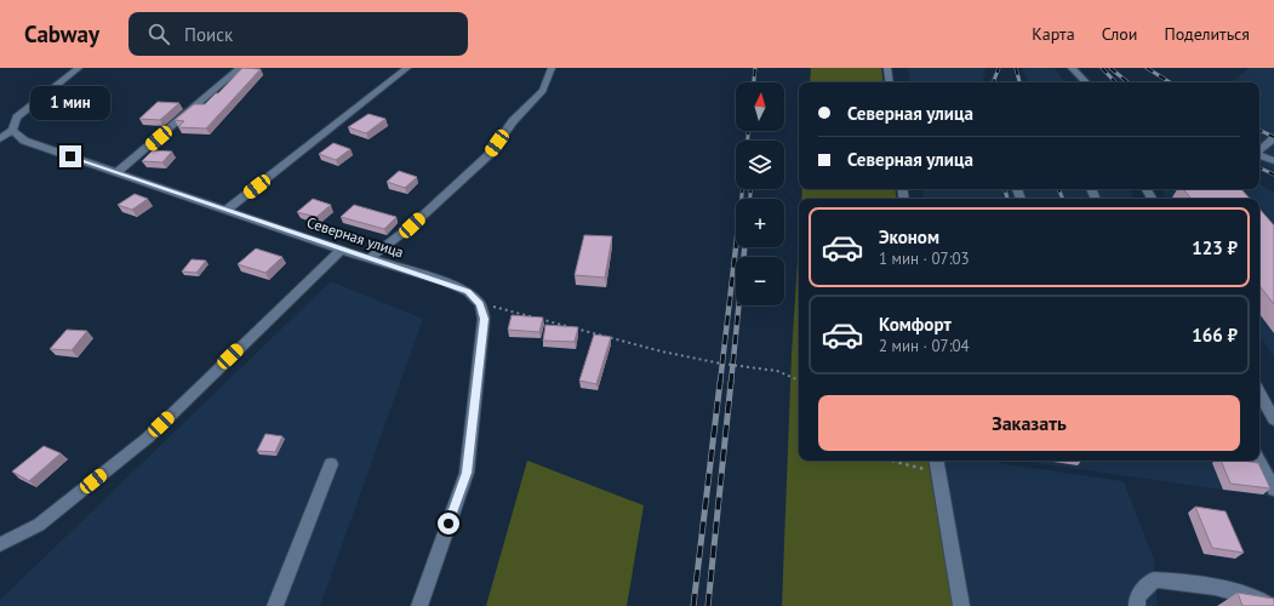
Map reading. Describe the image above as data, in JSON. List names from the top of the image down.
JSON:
{
  "streets": {
    "street": ["Северная улица"]
  },
  "north": "top",
  "page": {
    "header": "Cabway",
    "search": "Поиск",
    "nav": ["Карта", "Слои", "Поделиться"],
    "map_buttons": ["+", "−"],
    "banner": ["Северная улица", "Северная улица"],
    "bubble": "1 мин",
    "list": [
      {
        "name": "Эконом",
        "note": "1 мин · 07:03",
        "value": "123 ₽"
      },
      {
        "name": "Комфорт",
        "note": "2 мин · 07:04",
        "value": "166 ₽"
      }
    ],
    "buttons": "Заказать"
  }
}
